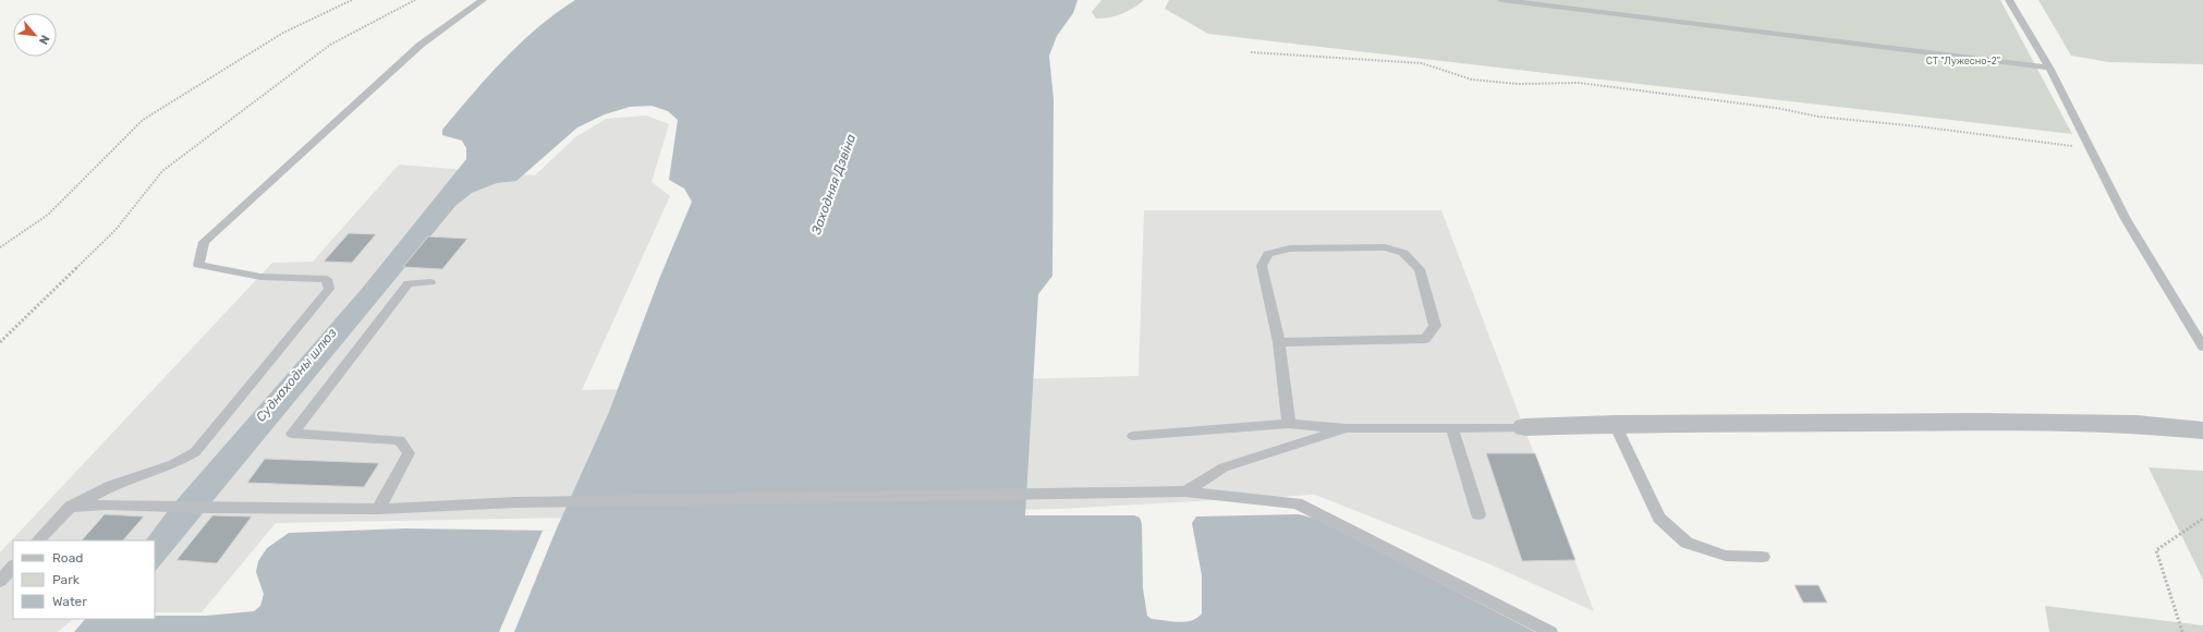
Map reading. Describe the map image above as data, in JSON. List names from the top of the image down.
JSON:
{
  "water": ["Заходняя Дзвіна", "Суднаходны шлюз"],
  "parks": ["СТ \"Лужесно-2\""],
  "legend": ["Road", "Park", "Water"],
  "north": "bottom right"
}
